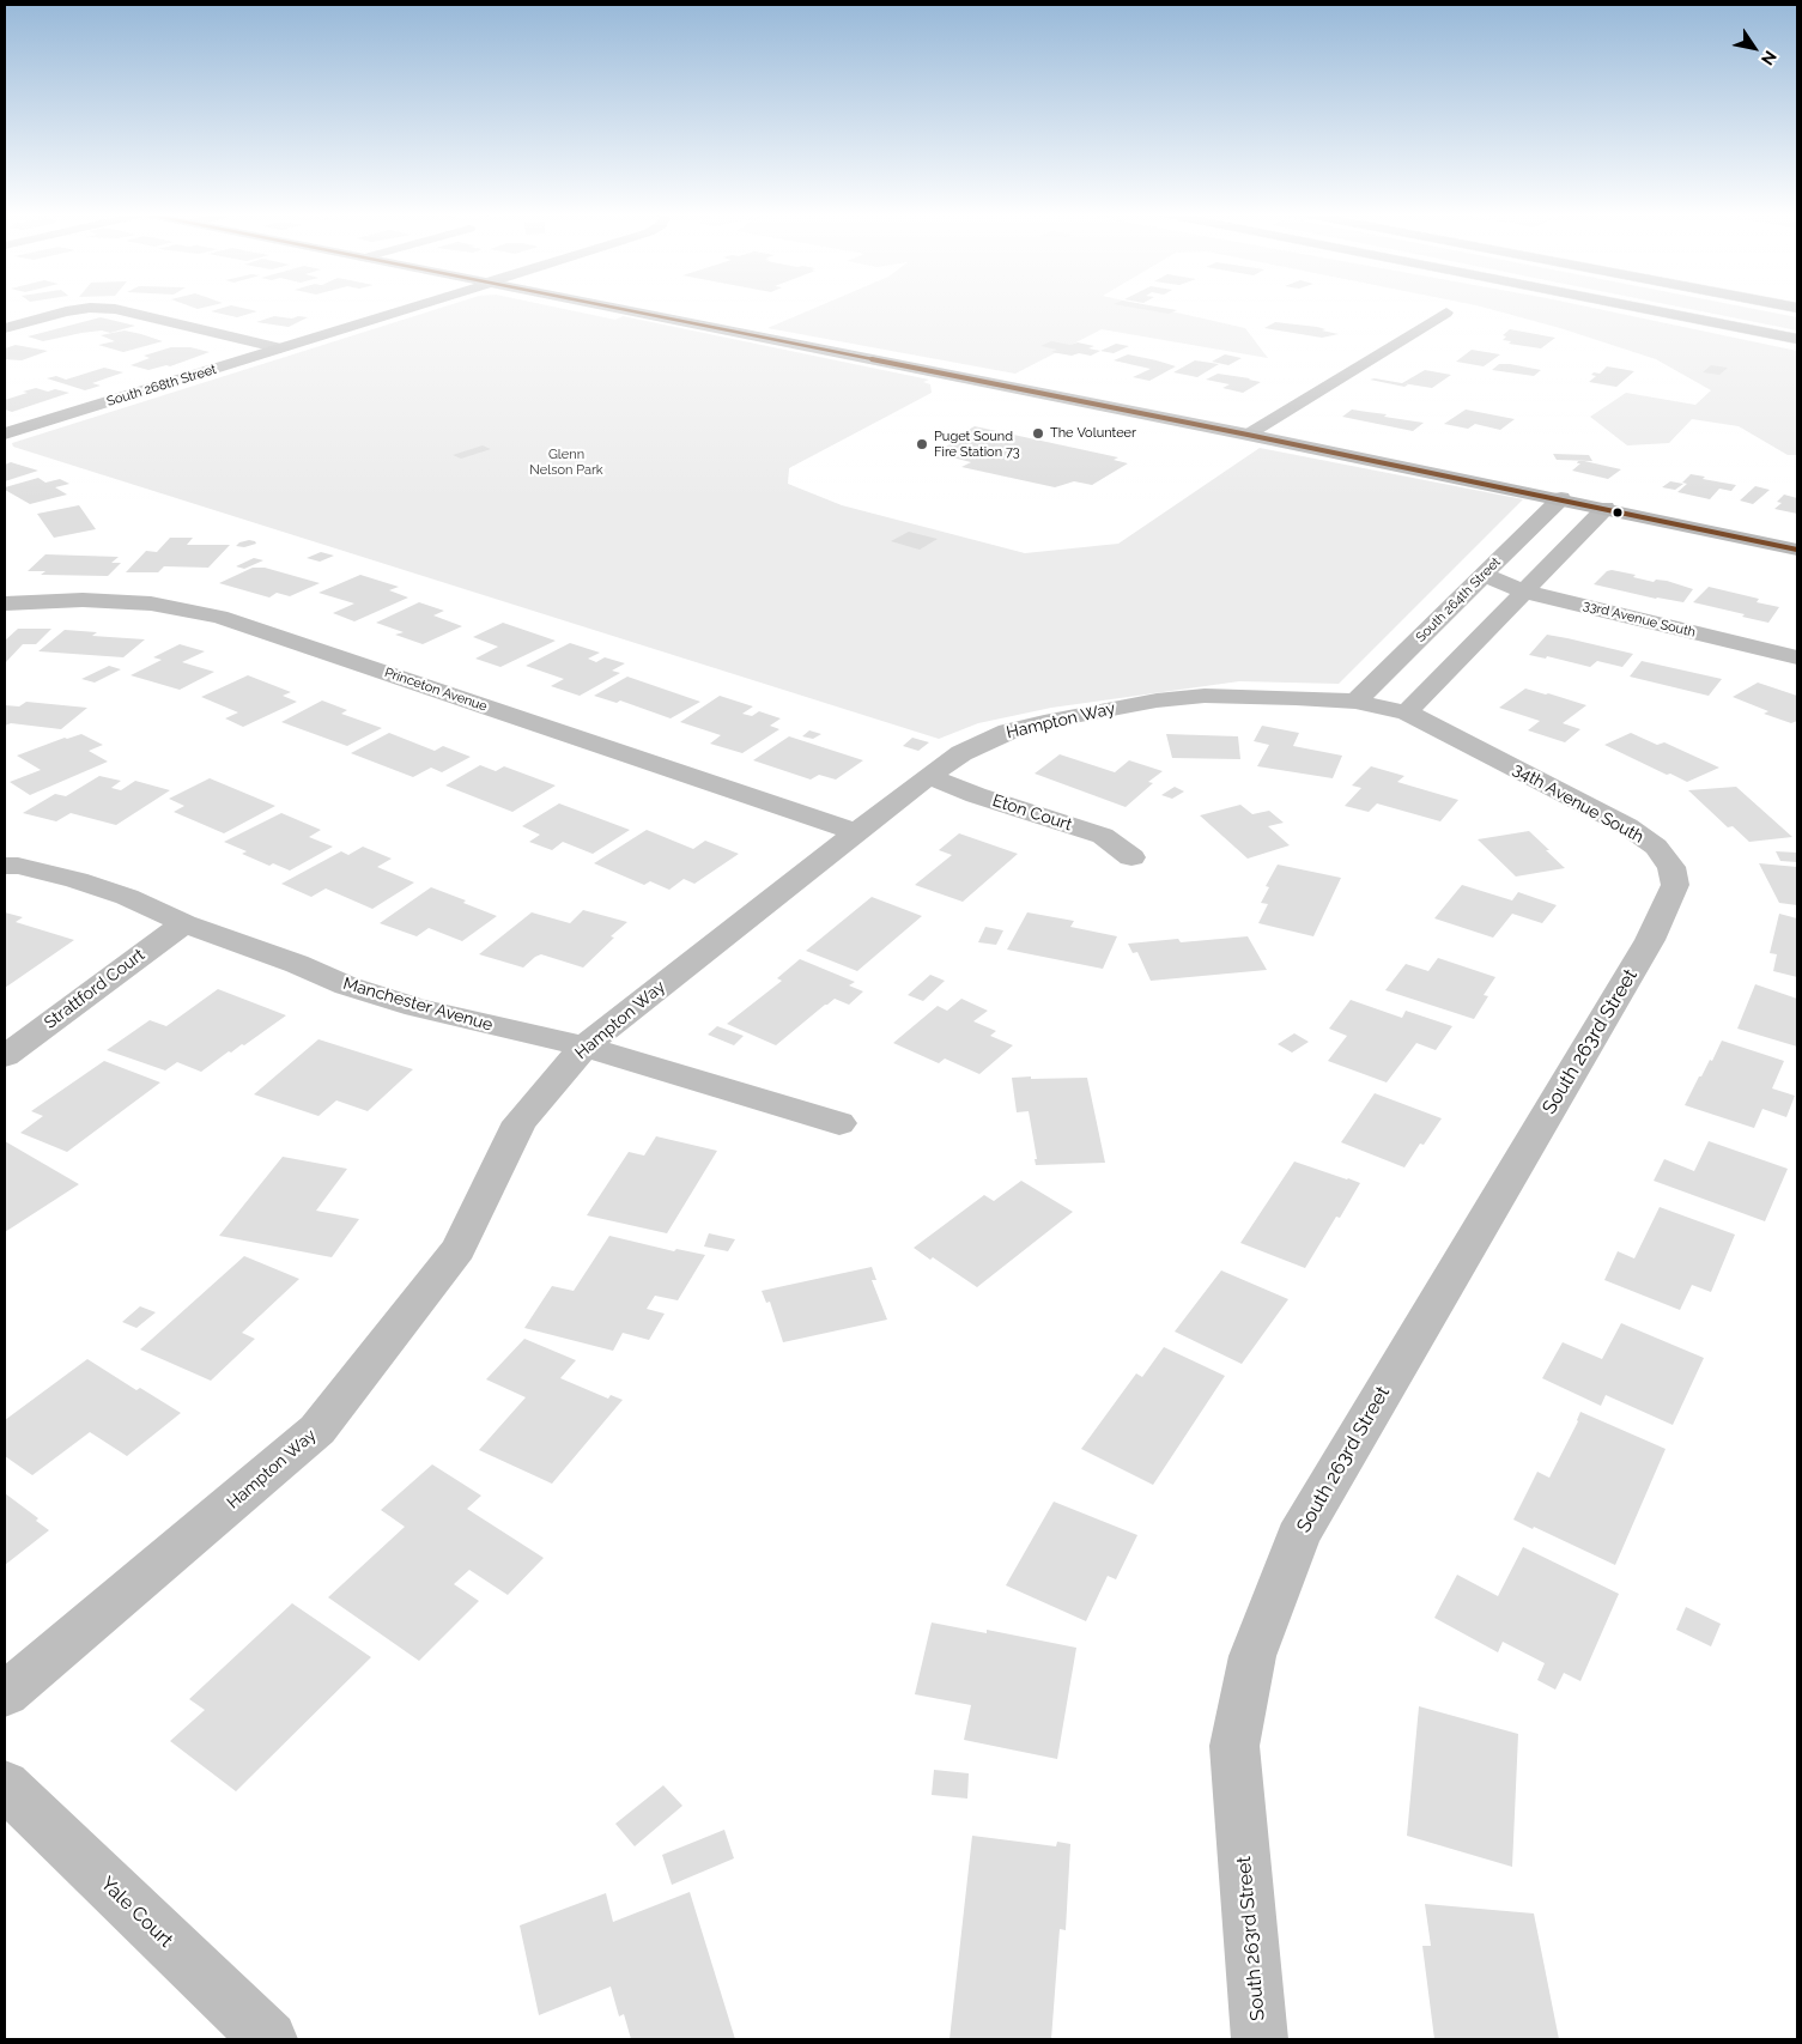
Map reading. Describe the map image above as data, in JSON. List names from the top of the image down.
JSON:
{
  "streets": {
    "main road": [
      "South 268th Street",
      "South 264th Street",
      "33rd Avenue South",
      "Princeton Avenue",
      "Hampton Way",
      "34th Avenue South",
      "Eton Court",
      "Strattford Court",
      "Manchester Avenue",
      "South 263rd Street",
      "Yale Court"
    ]
  },
  "crossings": [
    ["South 264th Street", "33rd Avenue South"],
    ["South 264th Street", "Hampton Way"],
    ["Princeton Avenue", "Hampton Way"],
    ["Hampton Way", "34th Avenue South"],
    ["Hampton Way", "Eton Court"],
    ["Hampton Way", "Manchester Avenue"],
    ["34th Avenue South", "South 263rd Street"],
    ["Strattford Court", "Manchester Avenue"]
  ],
  "parks": ["Glenn Nelson Park"],
  "places": ["The Volunteer", "Puget Sound Fire Station 73"],
  "north": "bottom right"
}
